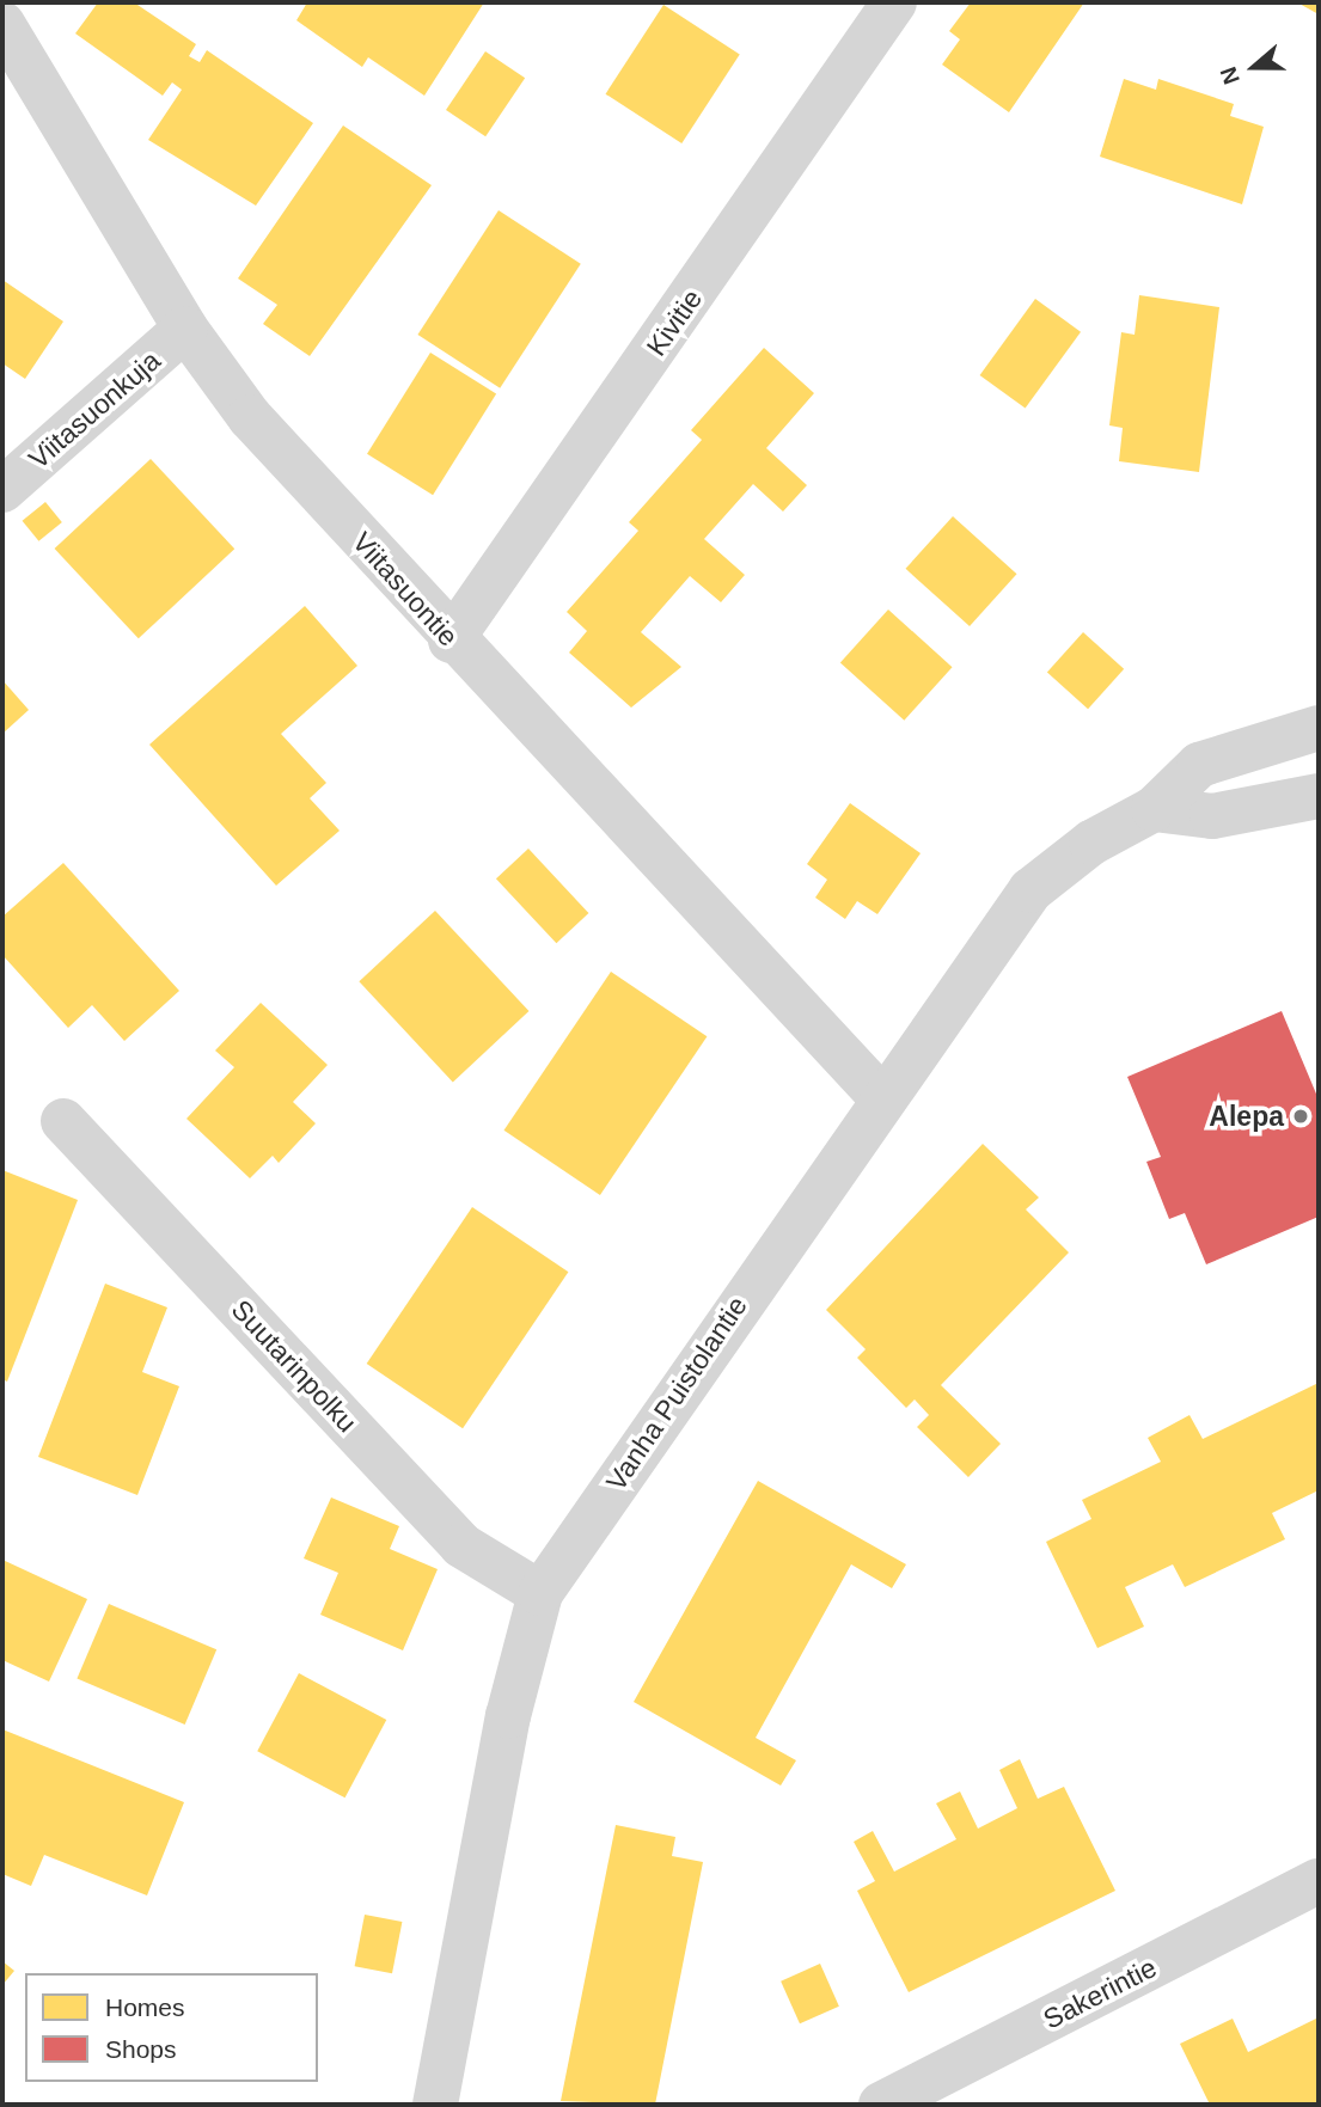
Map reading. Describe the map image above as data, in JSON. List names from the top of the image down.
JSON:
{
  "streets": {
    "street": [
      "Kivitie",
      "Viitasuonkuja",
      "Viitasuontie",
      "Suutarinpolku",
      "Vanha Puistolantie",
      "Sakerintie"
    ]
  },
  "crossings": [
    ["Kivitie", "Viitasuontie"],
    ["Viitasuonkuja", "Viitasuontie"],
    ["Viitasuontie", "Vanha Puistolantie"],
    ["Suutarinpolku", "Vanha Puistolantie"]
  ],
  "places": ["Alepa"],
  "legend": ["Homes", "Shops"],
  "north": "left"
}
